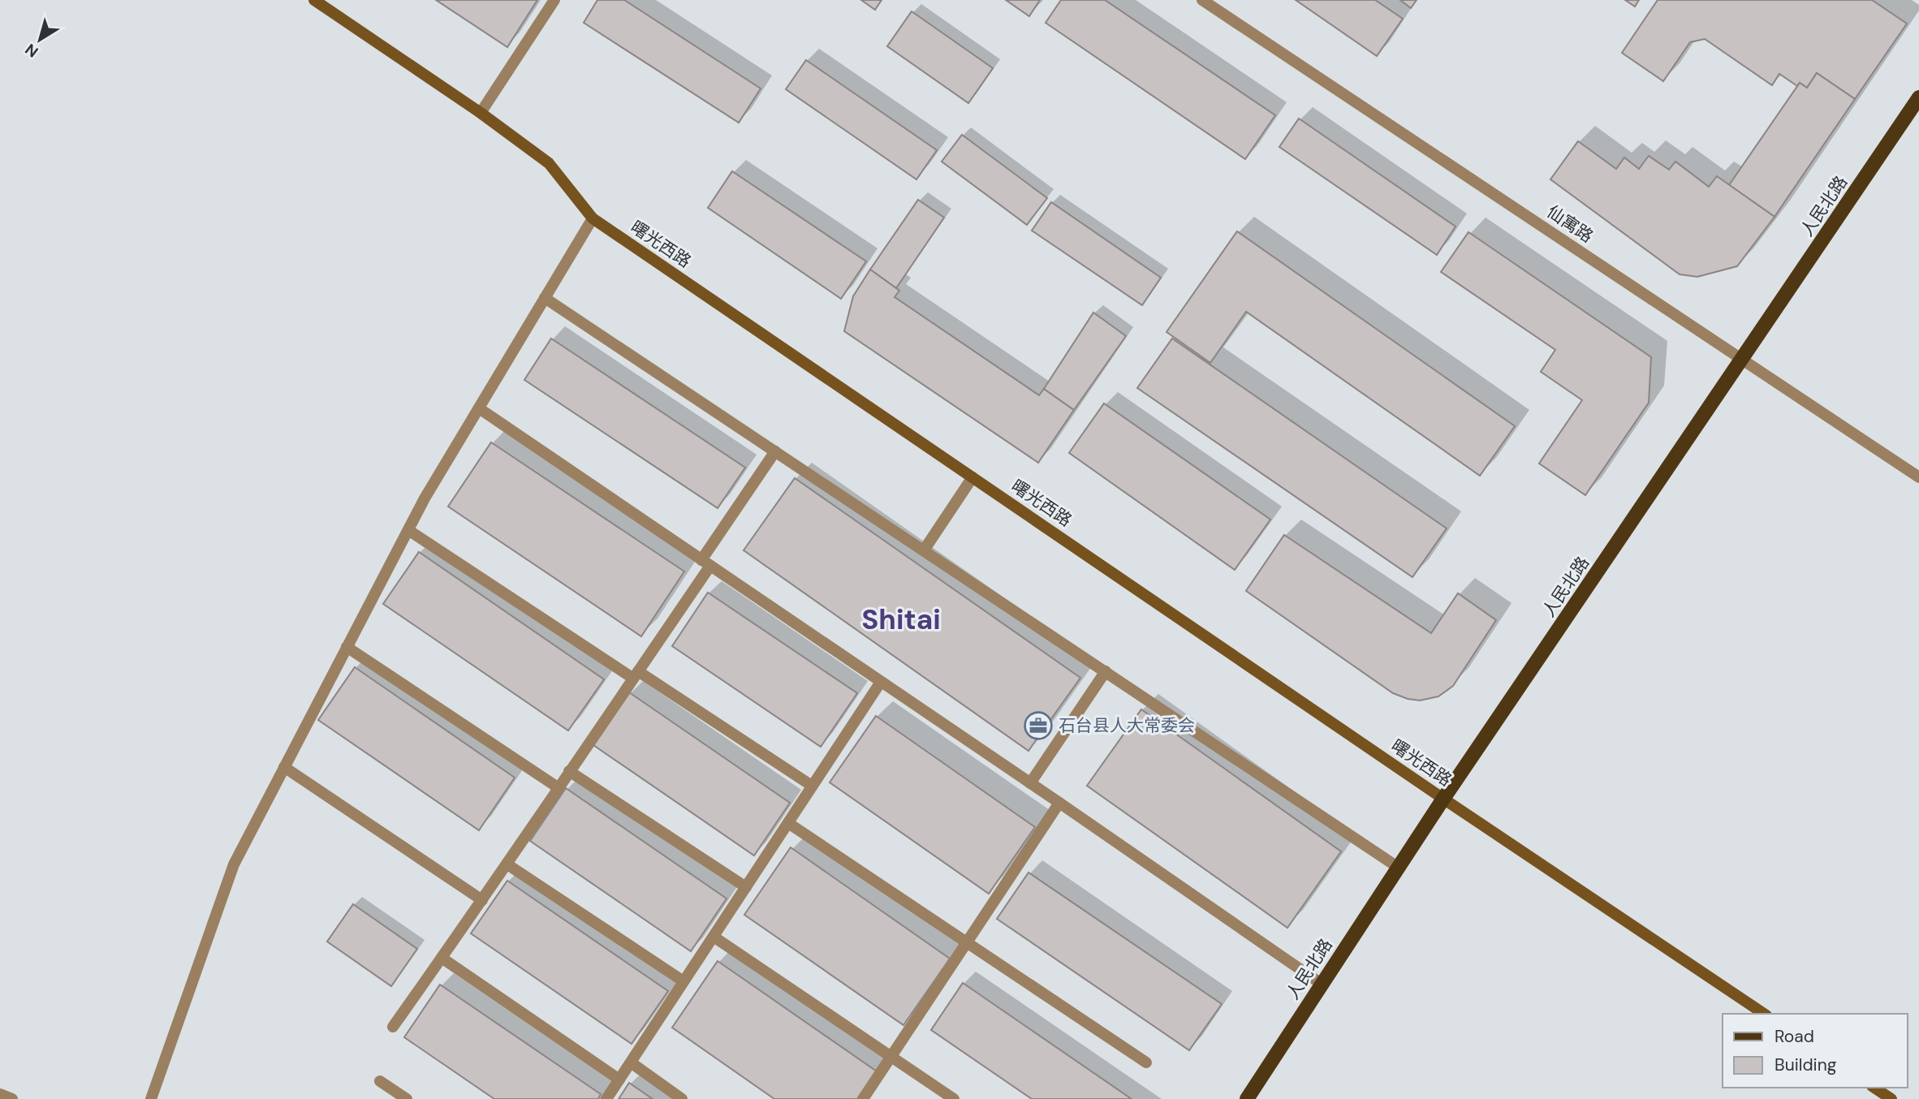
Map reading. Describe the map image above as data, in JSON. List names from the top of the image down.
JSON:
{
  "streets": {
    "main road": ["人民北路", "曙光西路"],
    "street": ["仙寓路"]
  },
  "crossings": [
    ["人民北路", "仙寓路"],
    ["人民北路", "曙光西路"]
  ],
  "districts": ["Shitai"],
  "places": {
    "office": ["石台县人大常委会"]
  },
  "legend": ["Road", "Building"],
  "north": "bottom left"
}
